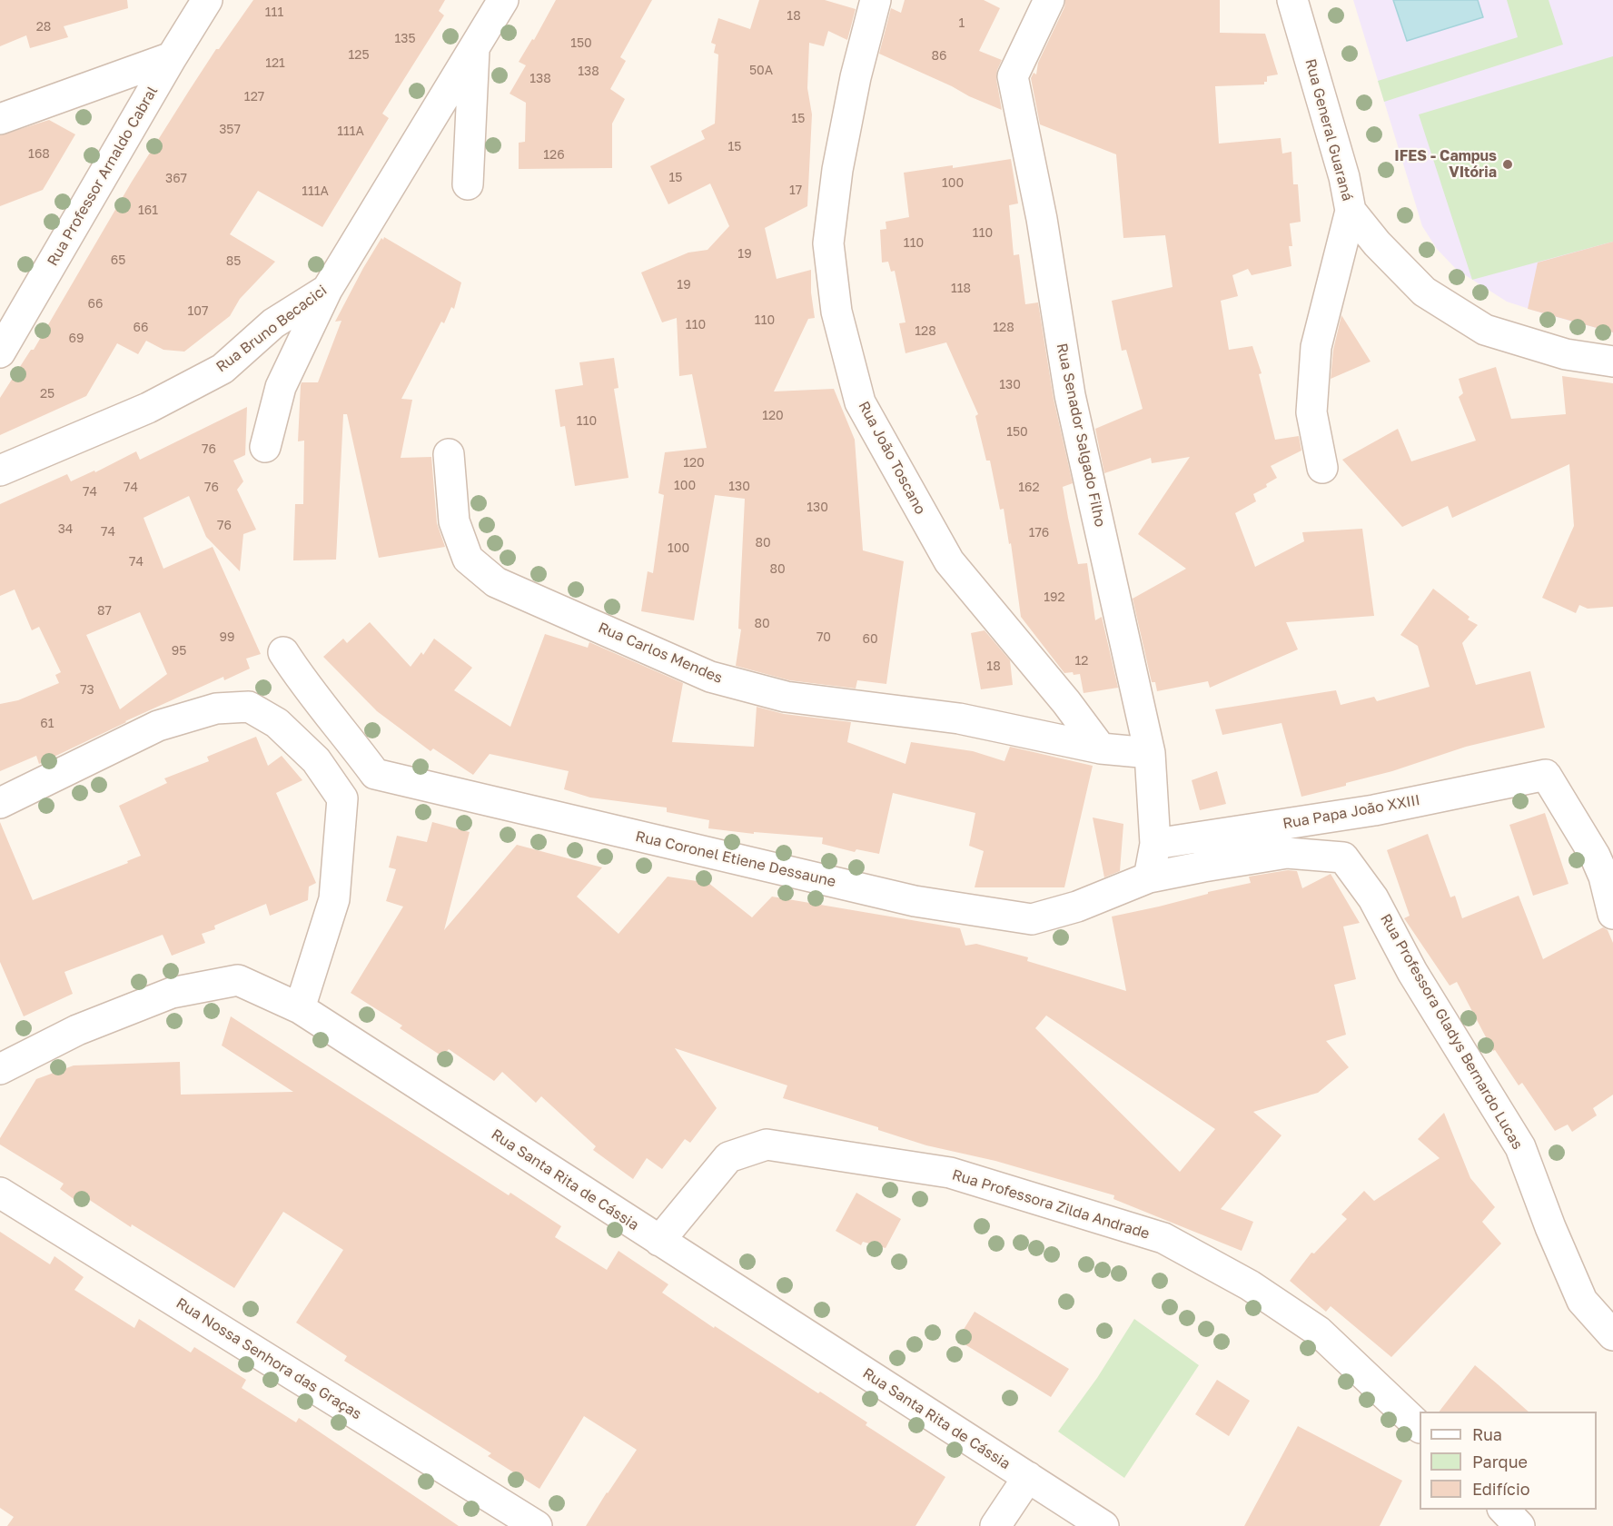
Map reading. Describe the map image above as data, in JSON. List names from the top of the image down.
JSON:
{
  "streets": {
    "street": [
      "Rua General Guaraná",
      "Rua Professor Arnaldo Cabral",
      "Rua Bruno Becacici",
      "Rua Senador Salgado Filho",
      "Rua João Toscano",
      "Rua Carlos Mendes",
      "Rua Papa João XXIII",
      "Rua Coronel Etiene Dessaune",
      "Rua Professora Gladys Bernardo Lucas",
      "Rua Santa Rita de Cássia",
      "Rua Professora Zilda Andrade",
      "Rua Nossa Senhora das Graças"
    ]
  },
  "crossings": [
    ["Rua Senador Salgado Filho", "Rua Papa João XXIII"],
    ["Rua Senador Salgado Filho", "Rua Coronel Etiene Dessaune"],
    ["Rua Senador Salgado Filho", "Rua Professora Gladys Bernardo Lucas"],
    ["Rua João Toscano", "Rua Carlos Mendes"],
    ["Rua Coronel Etiene Dessaune", "Rua Professora Gladys Bernardo Lucas"],
    ["Rua Santa Rita de Cássia", "Rua Professora Zilda Andrade"]
  ],
  "places": ["IFES - Campus VItória"],
  "house_numbers": [
    "111",
    "18",
    "1",
    "28",
    "135",
    "150",
    "125",
    "86",
    "121",
    "50A",
    "138",
    "138",
    "127",
    "15",
    "357",
    "111A",
    "15",
    "168",
    "126",
    "15",
    "367",
    "100",
    "17",
    "111A",
    "161",
    "110",
    "110",
    "19",
    "65",
    "85",
    "19",
    "118",
    "66",
    "107",
    "110",
    "110",
    "66",
    "128",
    "128",
    "69",
    "130",
    "25",
    "120",
    "110",
    "150",
    "76",
    "120",
    "100",
    "130",
    "74",
    "76",
    "162",
    "74",
    "130",
    "76",
    "34",
    "74",
    "176",
    "80",
    "100",
    "74",
    "80",
    "192",
    "87",
    "80",
    "99",
    "70",
    "60",
    "95",
    "12",
    "18",
    "73",
    "61"
  ],
  "legend": ["Rua", "Parque", "Edifício"]
}
